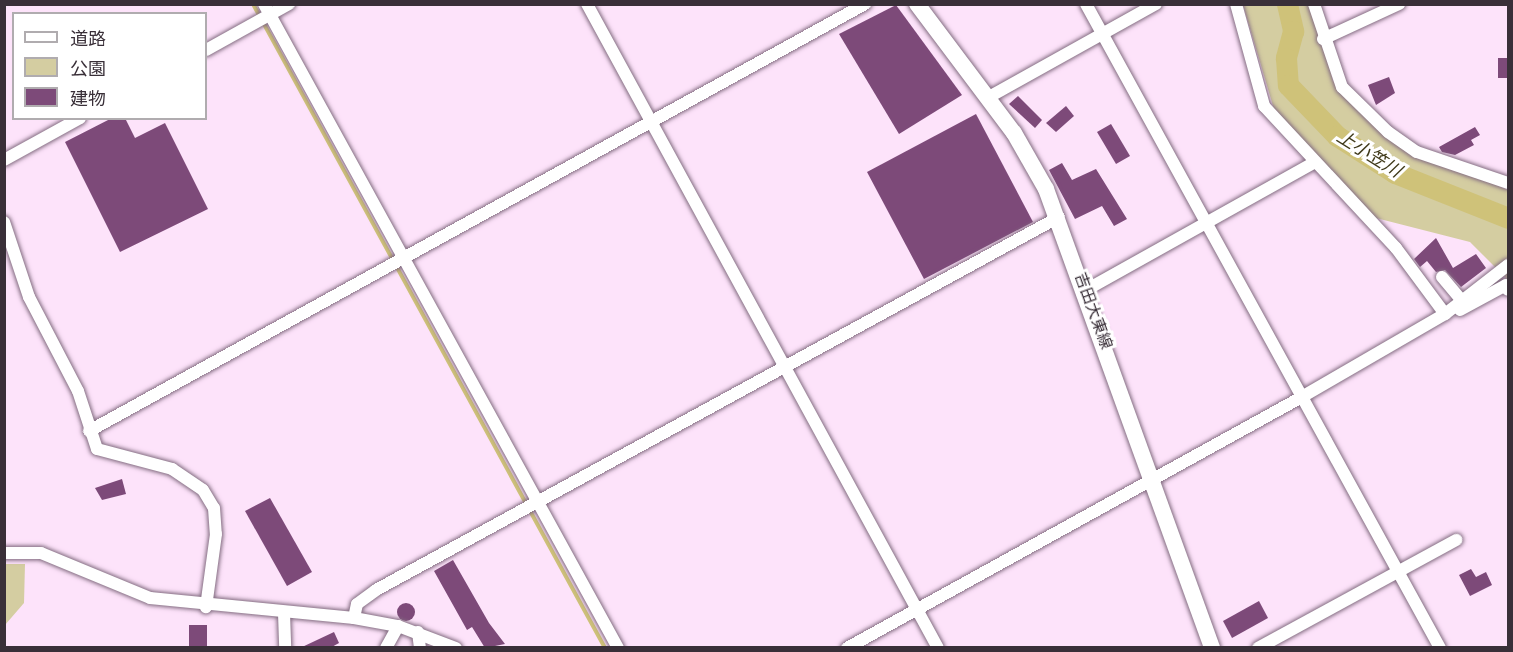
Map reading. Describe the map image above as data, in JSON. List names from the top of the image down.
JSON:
{
  "streets": {
    "main road": ["吉田大東線"]
  },
  "water": ["上小笠川"],
  "legend": ["道路", "公園", "建物"]
}
